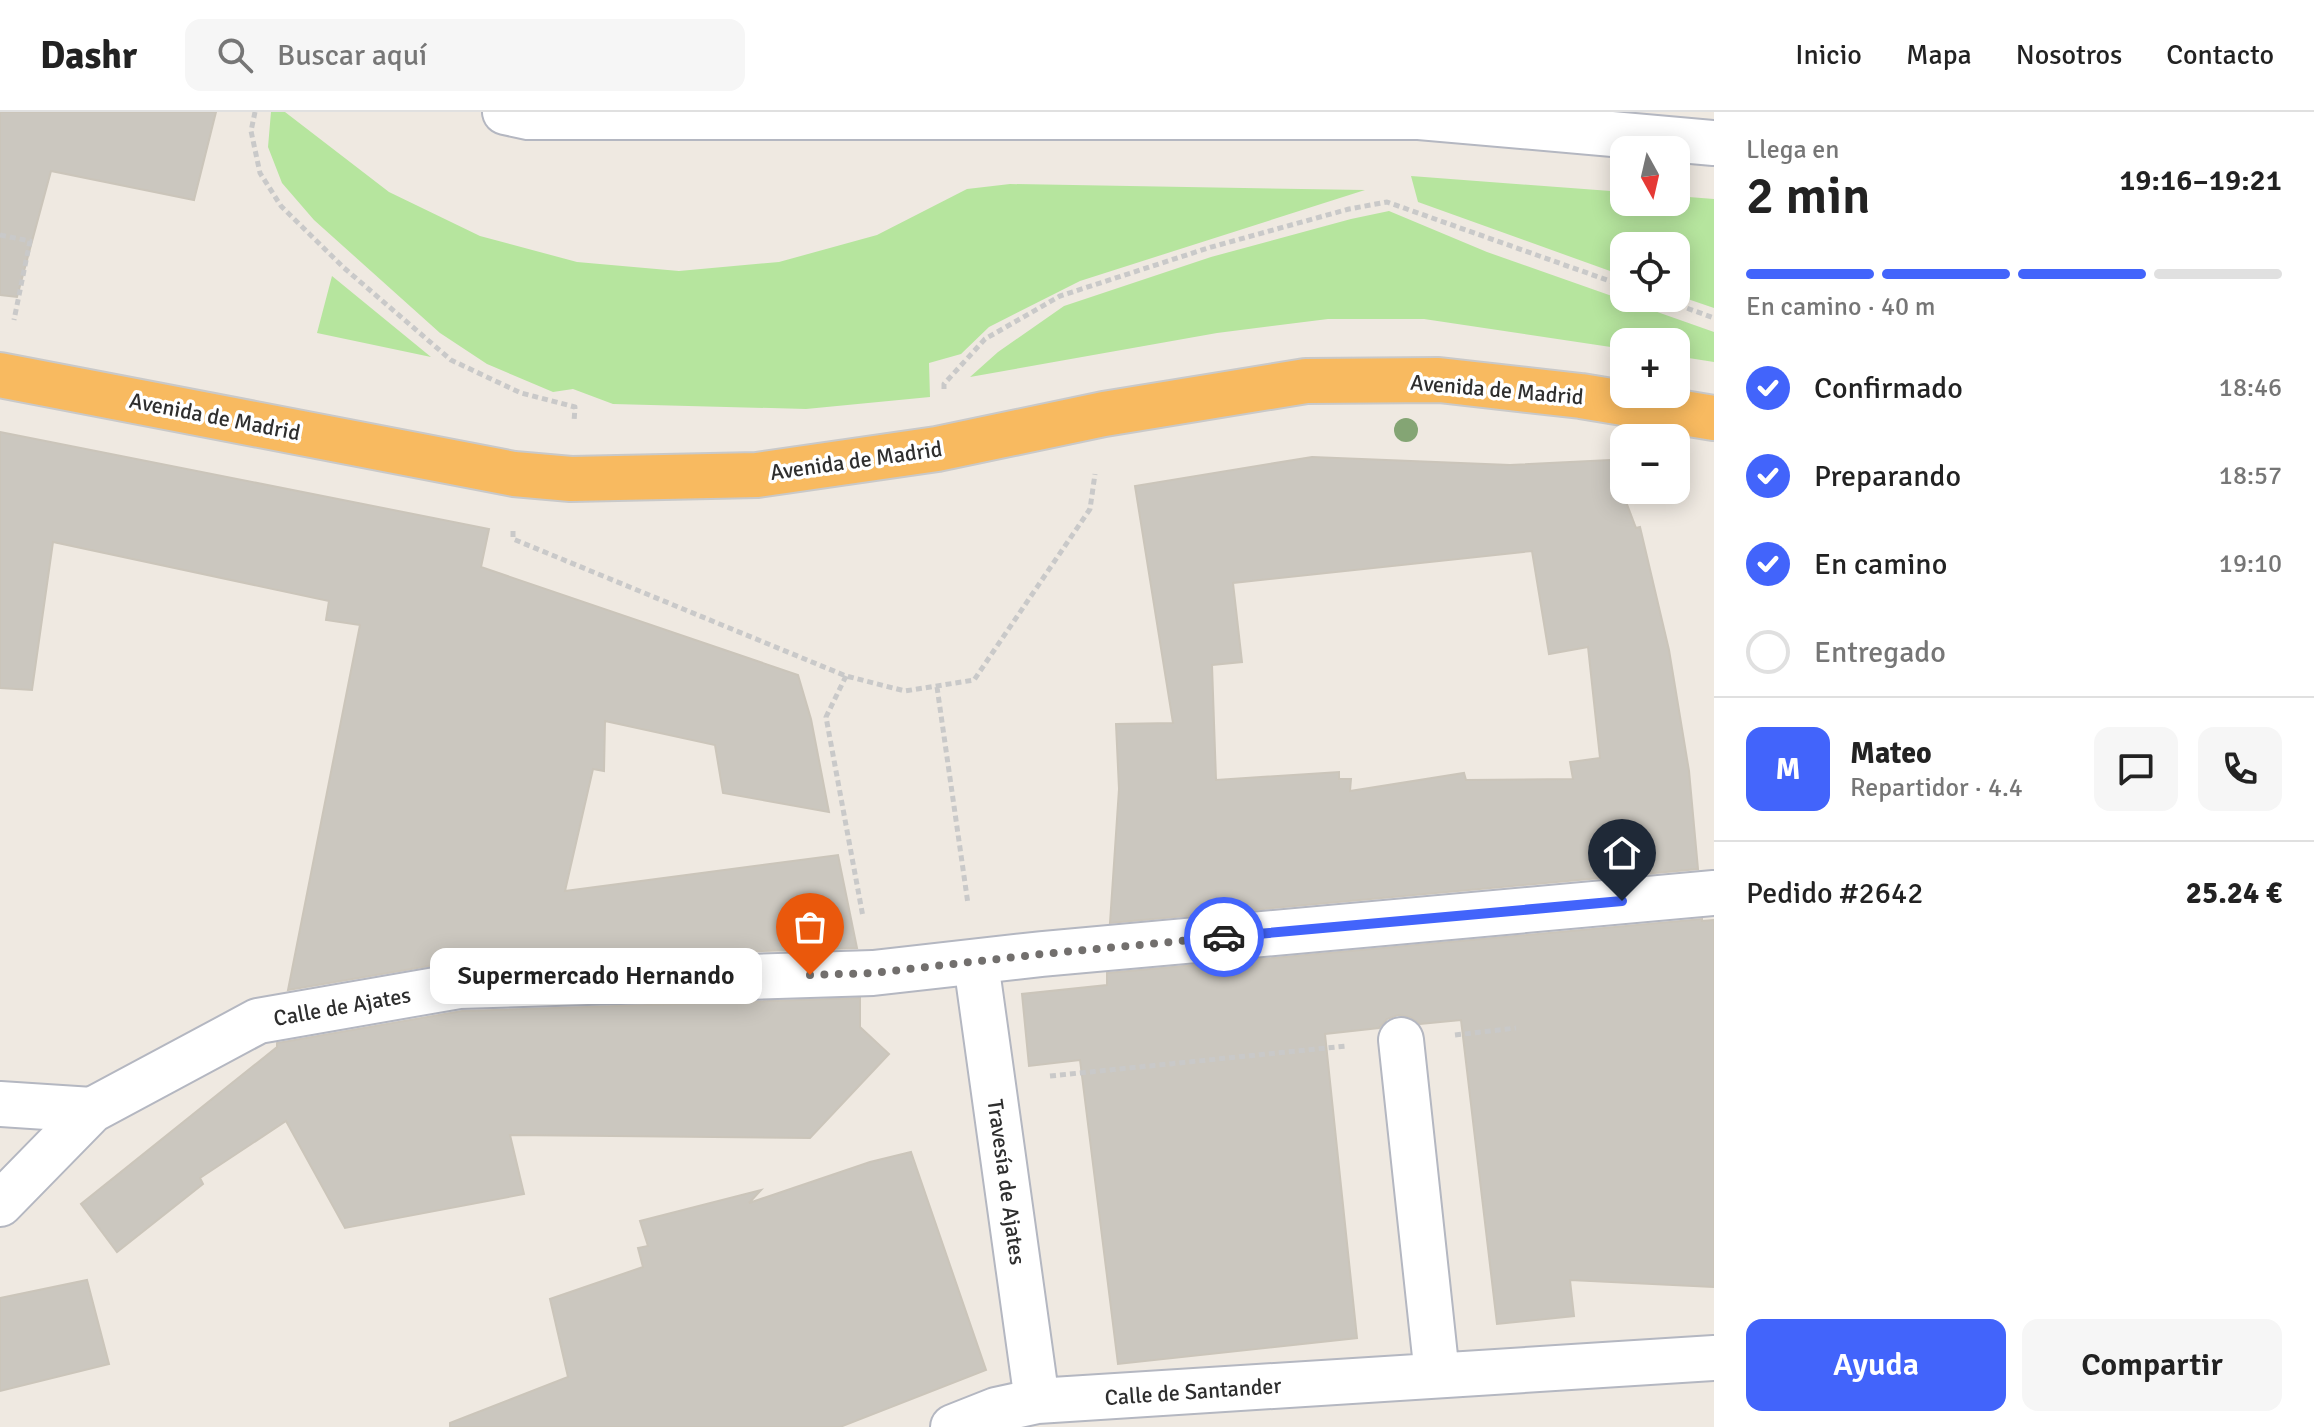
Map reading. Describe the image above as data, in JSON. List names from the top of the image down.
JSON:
{
  "streets": {
    "highway": ["Avenida de Madrid"],
    "street": ["Calle de Ajates", "Travesía de Ajates", "Calle de Santander"]
  },
  "crossings": [
    ["Calle de Ajates", "Travesía de Ajates"],
    ["Travesía de Ajates", "Calle de Santander"]
  ],
  "places": ["Supermercado Hernando"],
  "north": "bottom",
  "page": {
    "header": "Dashr",
    "search": "Buscar aquí",
    "nav": [
      "Inicio",
      "Mapa",
      "Nosotros",
      "Contacto"
    ],
    "heading": ["2 min", "Llega en", "19:16–19:21"],
    "panel": [
      "Mateo",
      "Repartidor · 4.4",
      "Pedido #2642",
      "25.24 €"
    ],
    "map_buttons": ["+", "−"],
    "bar": "En camino · 40 m",
    "list": [
      ["Confirmado", "18:46"],
      ["Preparando", "18:57"],
      ["En camino", "19:10"],
      "Entregado"
    ],
    "round": "M",
    "bubble": "Supermercado Hernando",
    "buttons": ["Ayuda", "Compartir"]
  }
}
